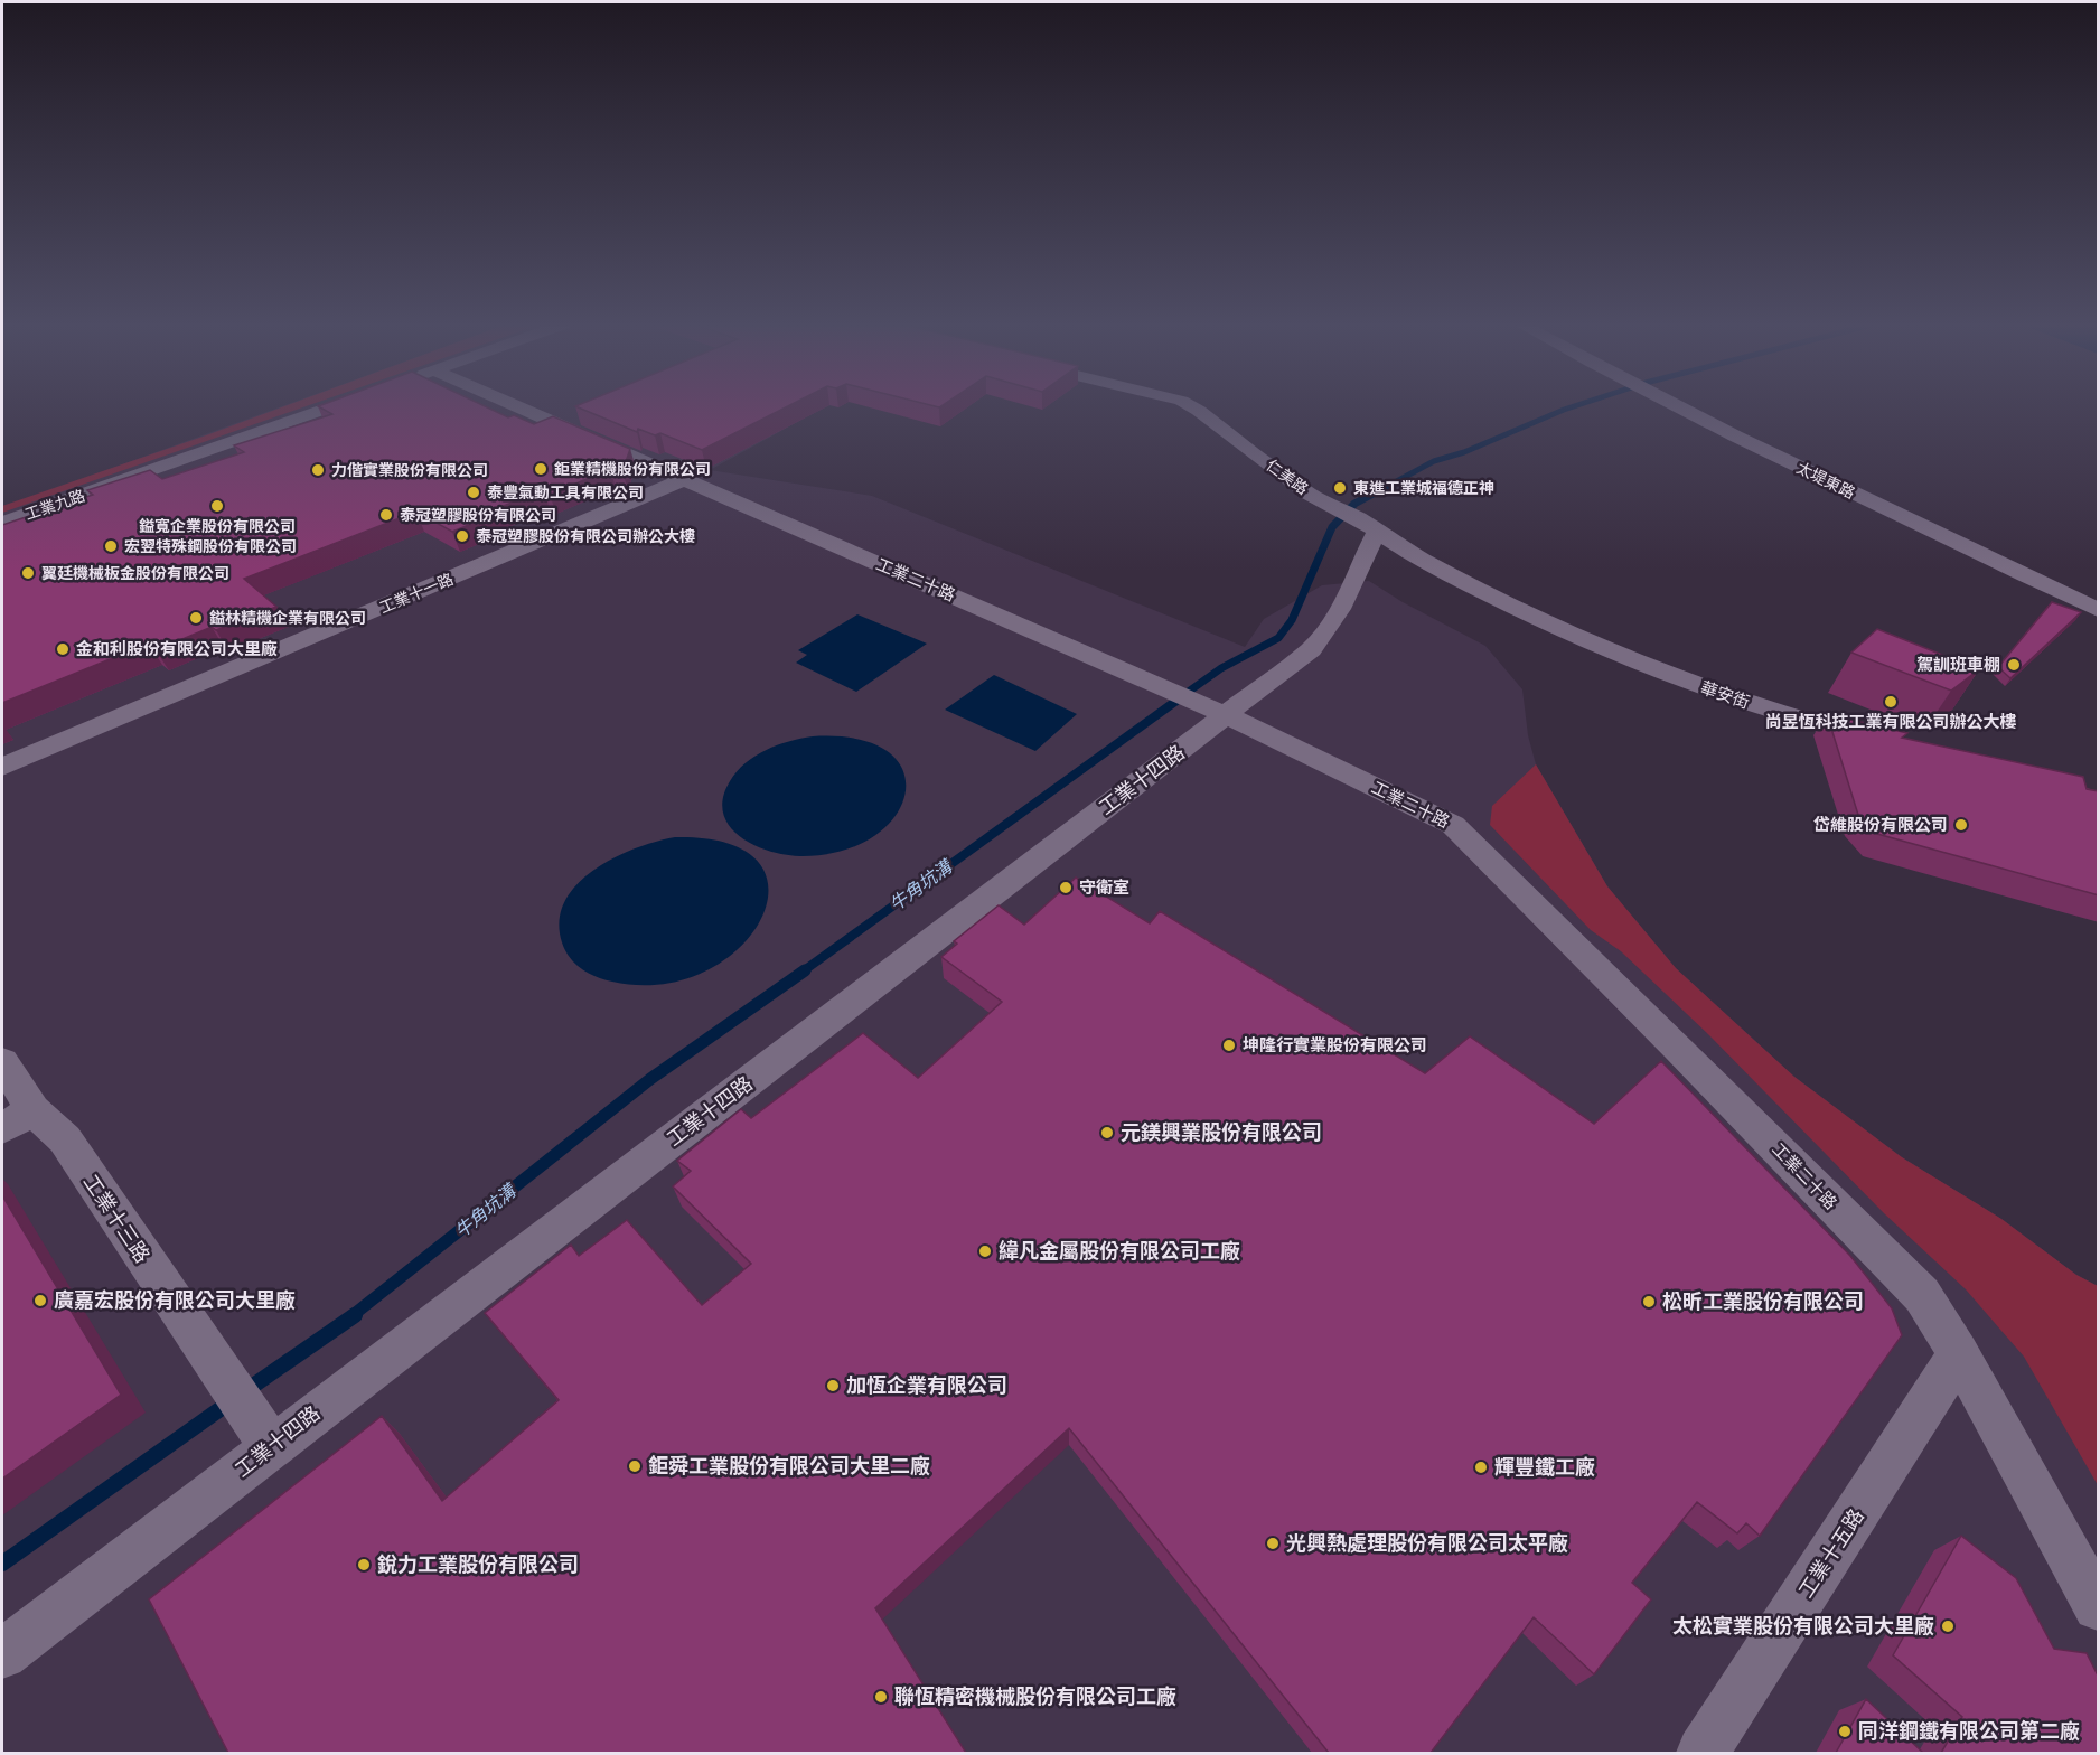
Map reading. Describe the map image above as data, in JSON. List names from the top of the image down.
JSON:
{
  "streets": {
    "street": [
      "仁美路",
      "太堤東路",
      "工業九路",
      "工業二十路",
      "工業十一路",
      "華安街",
      "工業十四路",
      "工業十三路",
      "工業十五路"
    ]
  },
  "crossings": [
    ["仁美路", "華安街"],
    ["仁美路", "工業十四路"],
    ["工業二十路", "工業十一路"],
    ["工業二十路", "工業十四路"],
    ["工業二十路", "工業十五路"],
    ["華安街", "工業十四路"],
    ["工業十四路", "工業十三路"]
  ],
  "water": ["牛角坑溝"],
  "places": [
    "鉅業精機股份有限公司",
    "力偕實業股份有限公司",
    "東進工業城福德正神",
    "泰豐氣動工具有限公司",
    "鎰寬企業股份有限公司",
    "泰冠塑膠股份有限公司",
    "泰冠塑膠股份有限公司辦公大樓",
    "宏翌特殊鋼股份有限公司",
    "翼廷機械板金股份有限公司",
    "鎰林精機企業有限公司",
    "金和利股份有限公司大里廠",
    "駕訓班車棚",
    "尚昱恆科技工業有限公司辦公大樓",
    "岱維股份有限公司",
    "守衛室",
    "坤隆行實業股份有限公司",
    "元鎂興業股份有限公司",
    "緯凡金屬股份有限公司工廠",
    "廣嘉宏股份有限公司大里廠",
    "松昕工業股份有限公司",
    "加恆企業有限公司",
    "鉅舜工業股份有限公司大里二廠",
    "輝豐鐵工廠",
    "光興熱處理股份有限公司太平廠",
    "銳力工業股份有限公司",
    "太松實業股份有限公司大里廠",
    "聯恆精密機械股份有限公司工廠",
    "同洋鋼鐵有限公司第二廠"
  ]
}
